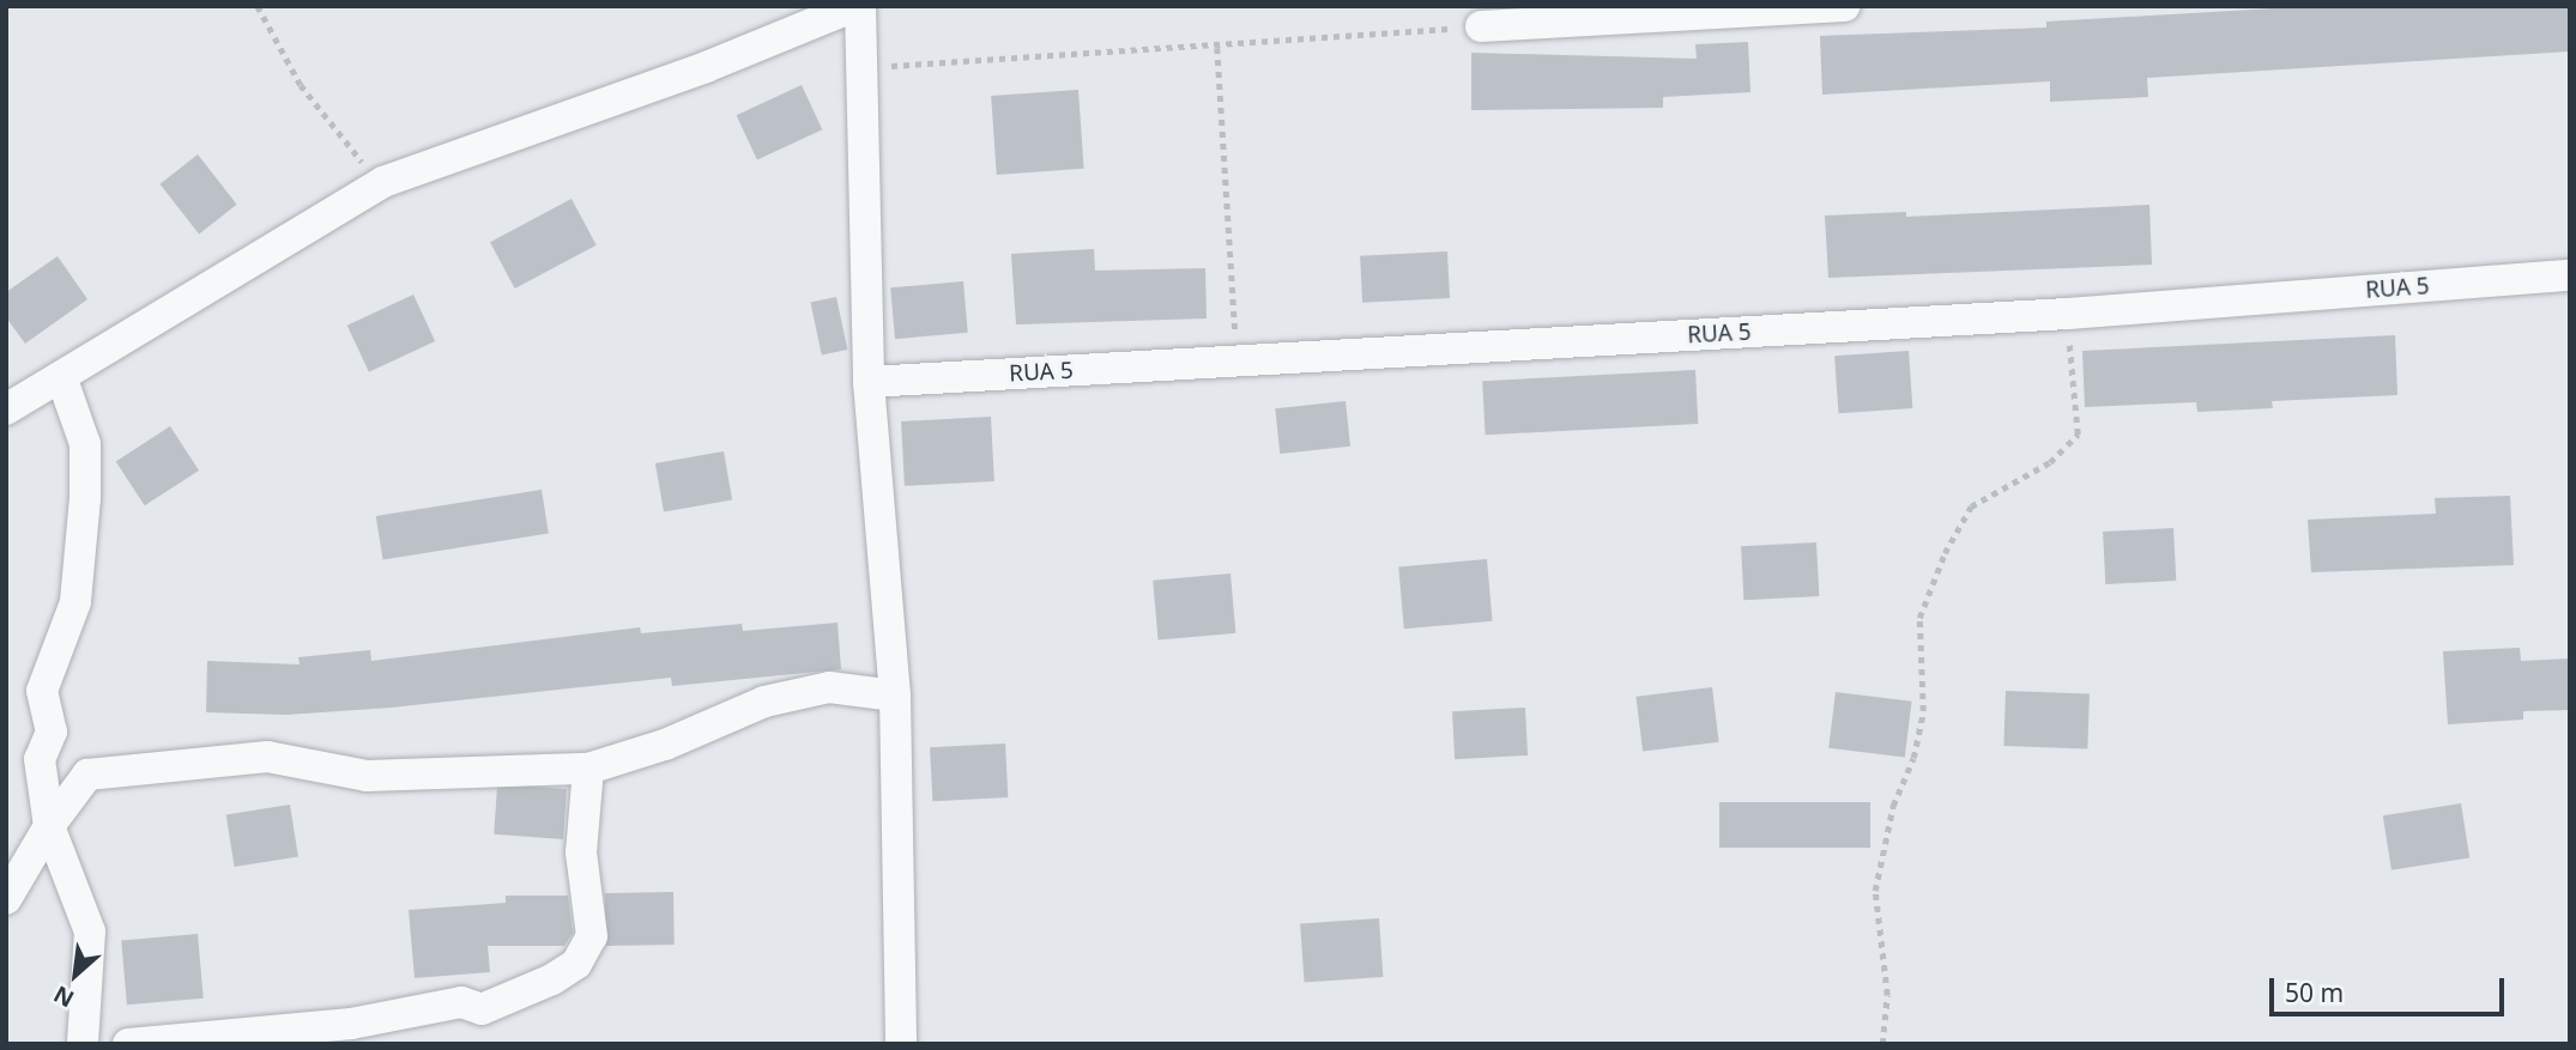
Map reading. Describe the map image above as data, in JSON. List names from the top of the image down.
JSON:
{
  "streets": {
    "street": ["RUA 5"]
  },
  "scale_bar": "50 m",
  "north": "bottom left"
}
